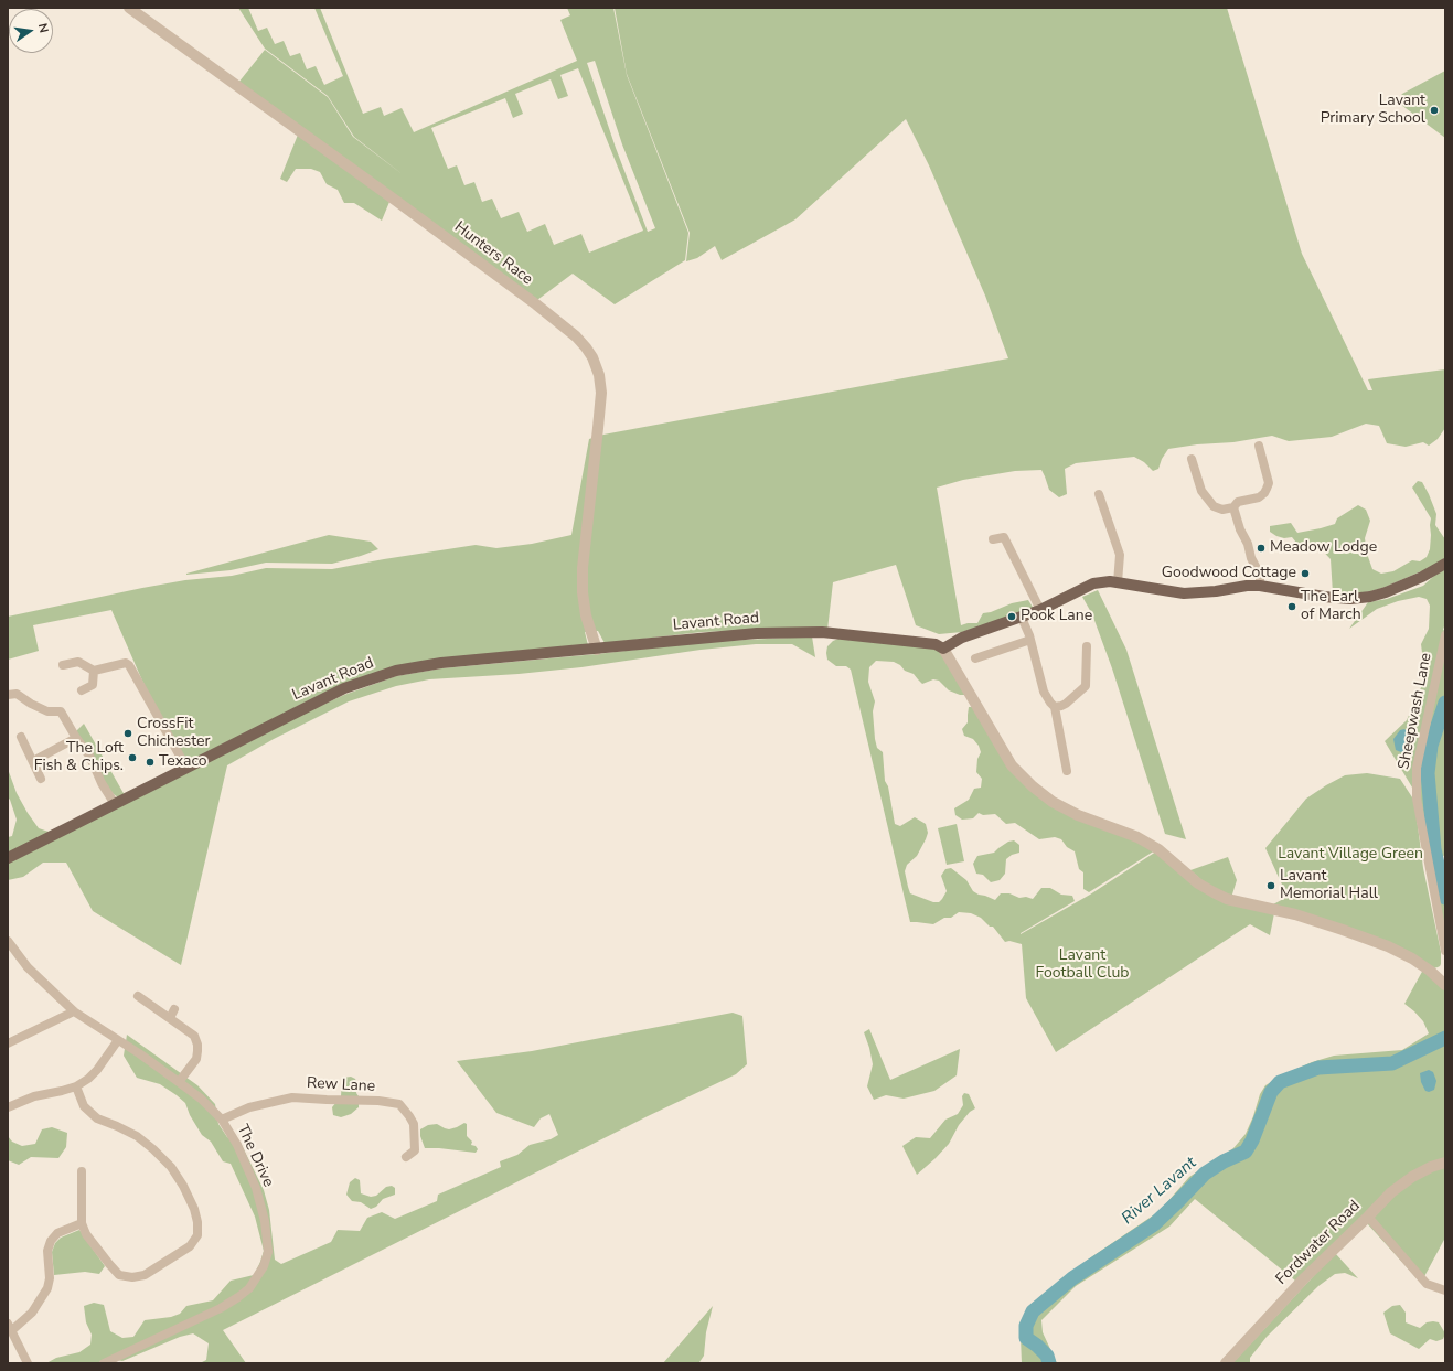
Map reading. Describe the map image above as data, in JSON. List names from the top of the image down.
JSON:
{
  "streets": {
    "main road": ["Lavant Road"],
    "street": [
      "Hunters Race",
      "Sheepwash Lane",
      "Rew Lane",
      "The Drive",
      "Fordwater Road"
    ]
  },
  "crossings": [
    ["Hunters Race", "Lavant Road"],
    ["Rew Lane", "The Drive"]
  ],
  "water": ["River Lavant"],
  "parks": ["Lavant Village Green", "Lavant Football Club"],
  "places": [
    "Lavant Primary School",
    "Meadow Lodge",
    "Goodwood Cottage",
    "The Earl of March",
    "Pook Lane",
    "CrossFit Chichester",
    "The Loft Fish & Chips.",
    "Texaco",
    "Lavant Memorial Hall"
  ],
  "north": "right"
}
